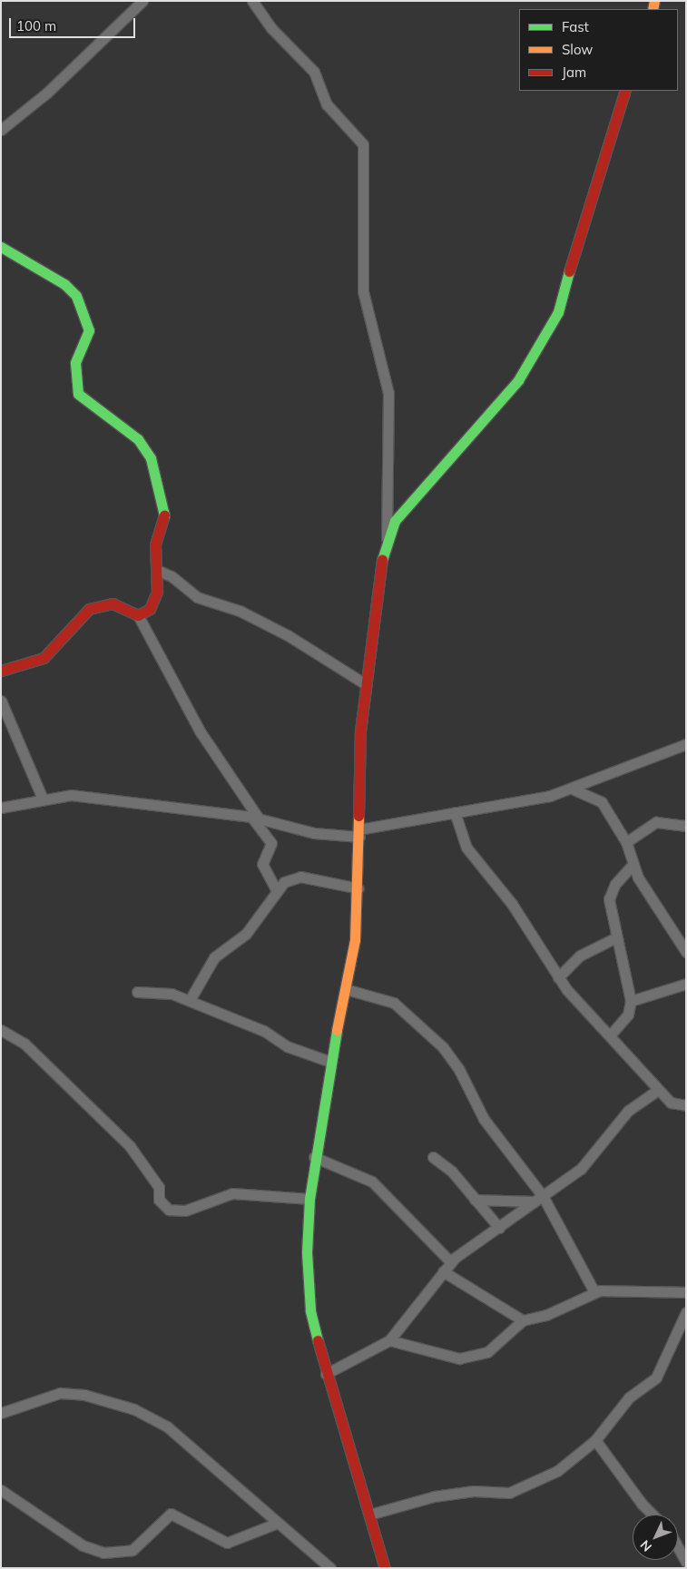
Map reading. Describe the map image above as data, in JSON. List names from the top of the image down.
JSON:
{
  "legend": ["Fast", "Slow", "Jam"],
  "scale_bar": "100 m",
  "north": "bottom left"
}
